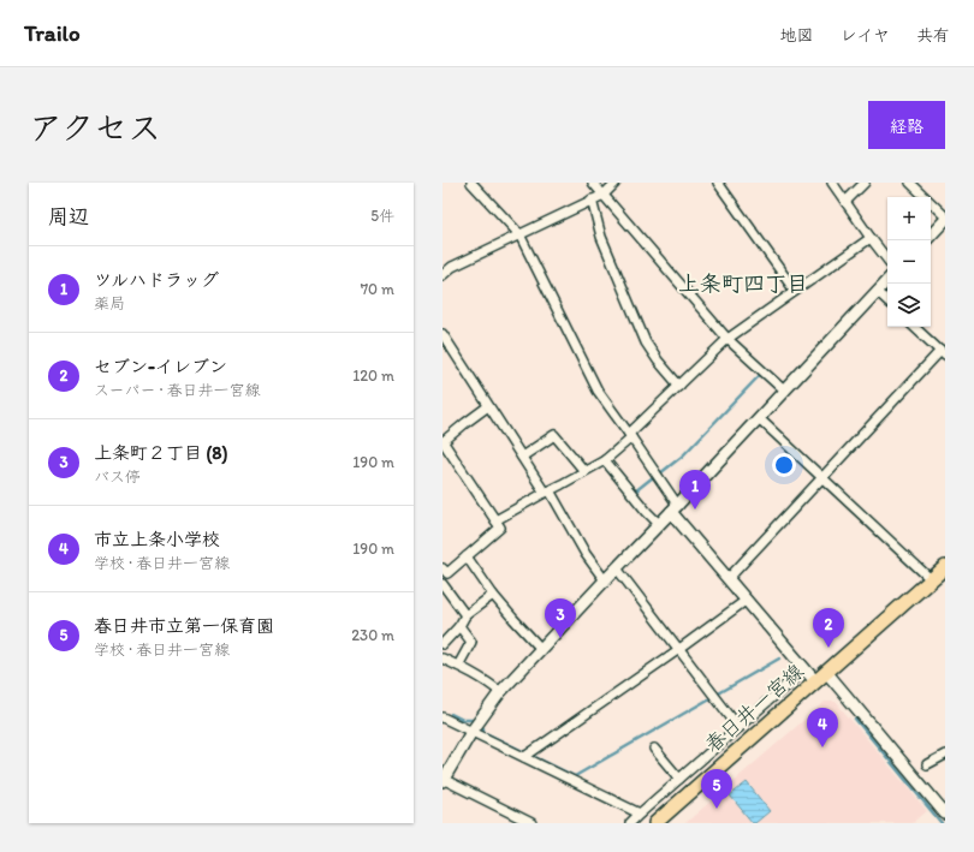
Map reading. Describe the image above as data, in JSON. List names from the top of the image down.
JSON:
{
  "streets": {
    "main road": ["春日井一宮線"]
  },
  "districts": ["上条町四丁目"],
  "page": {
    "header": "Trailo",
    "nav": ["地図", "レイヤ", "共有"],
    "title": "アクセス",
    "buttons": "経路",
    "heading": ["周辺", "5件"],
    "map_buttons": ["+", "−"],
    "list": [
      {
        "mark": "1",
        "name": "ツルハドラッグ",
        "note": "薬局",
        "value": "70 m"
      },
      {
        "mark": "2",
        "name": "セブン-イレブン",
        "note": "スーパー · 春日井一宮線",
        "value": "120 m"
      },
      {
        "mark": "3",
        "name": "上条町２丁目 (8)",
        "note": "バス停",
        "value": "190 m"
      },
      {
        "mark": "4",
        "name": "市立上条小学校",
        "note": "学校 · 春日井一宮線",
        "value": "190 m"
      },
      {
        "mark": "5",
        "name": "春日井市立第一保育園",
        "note": "学校 · 春日井一宮線",
        "value": "230 m"
      }
    ],
    "pins": [
      "1",
      "3",
      "2",
      "4",
      "5"
    ]
  }
}
